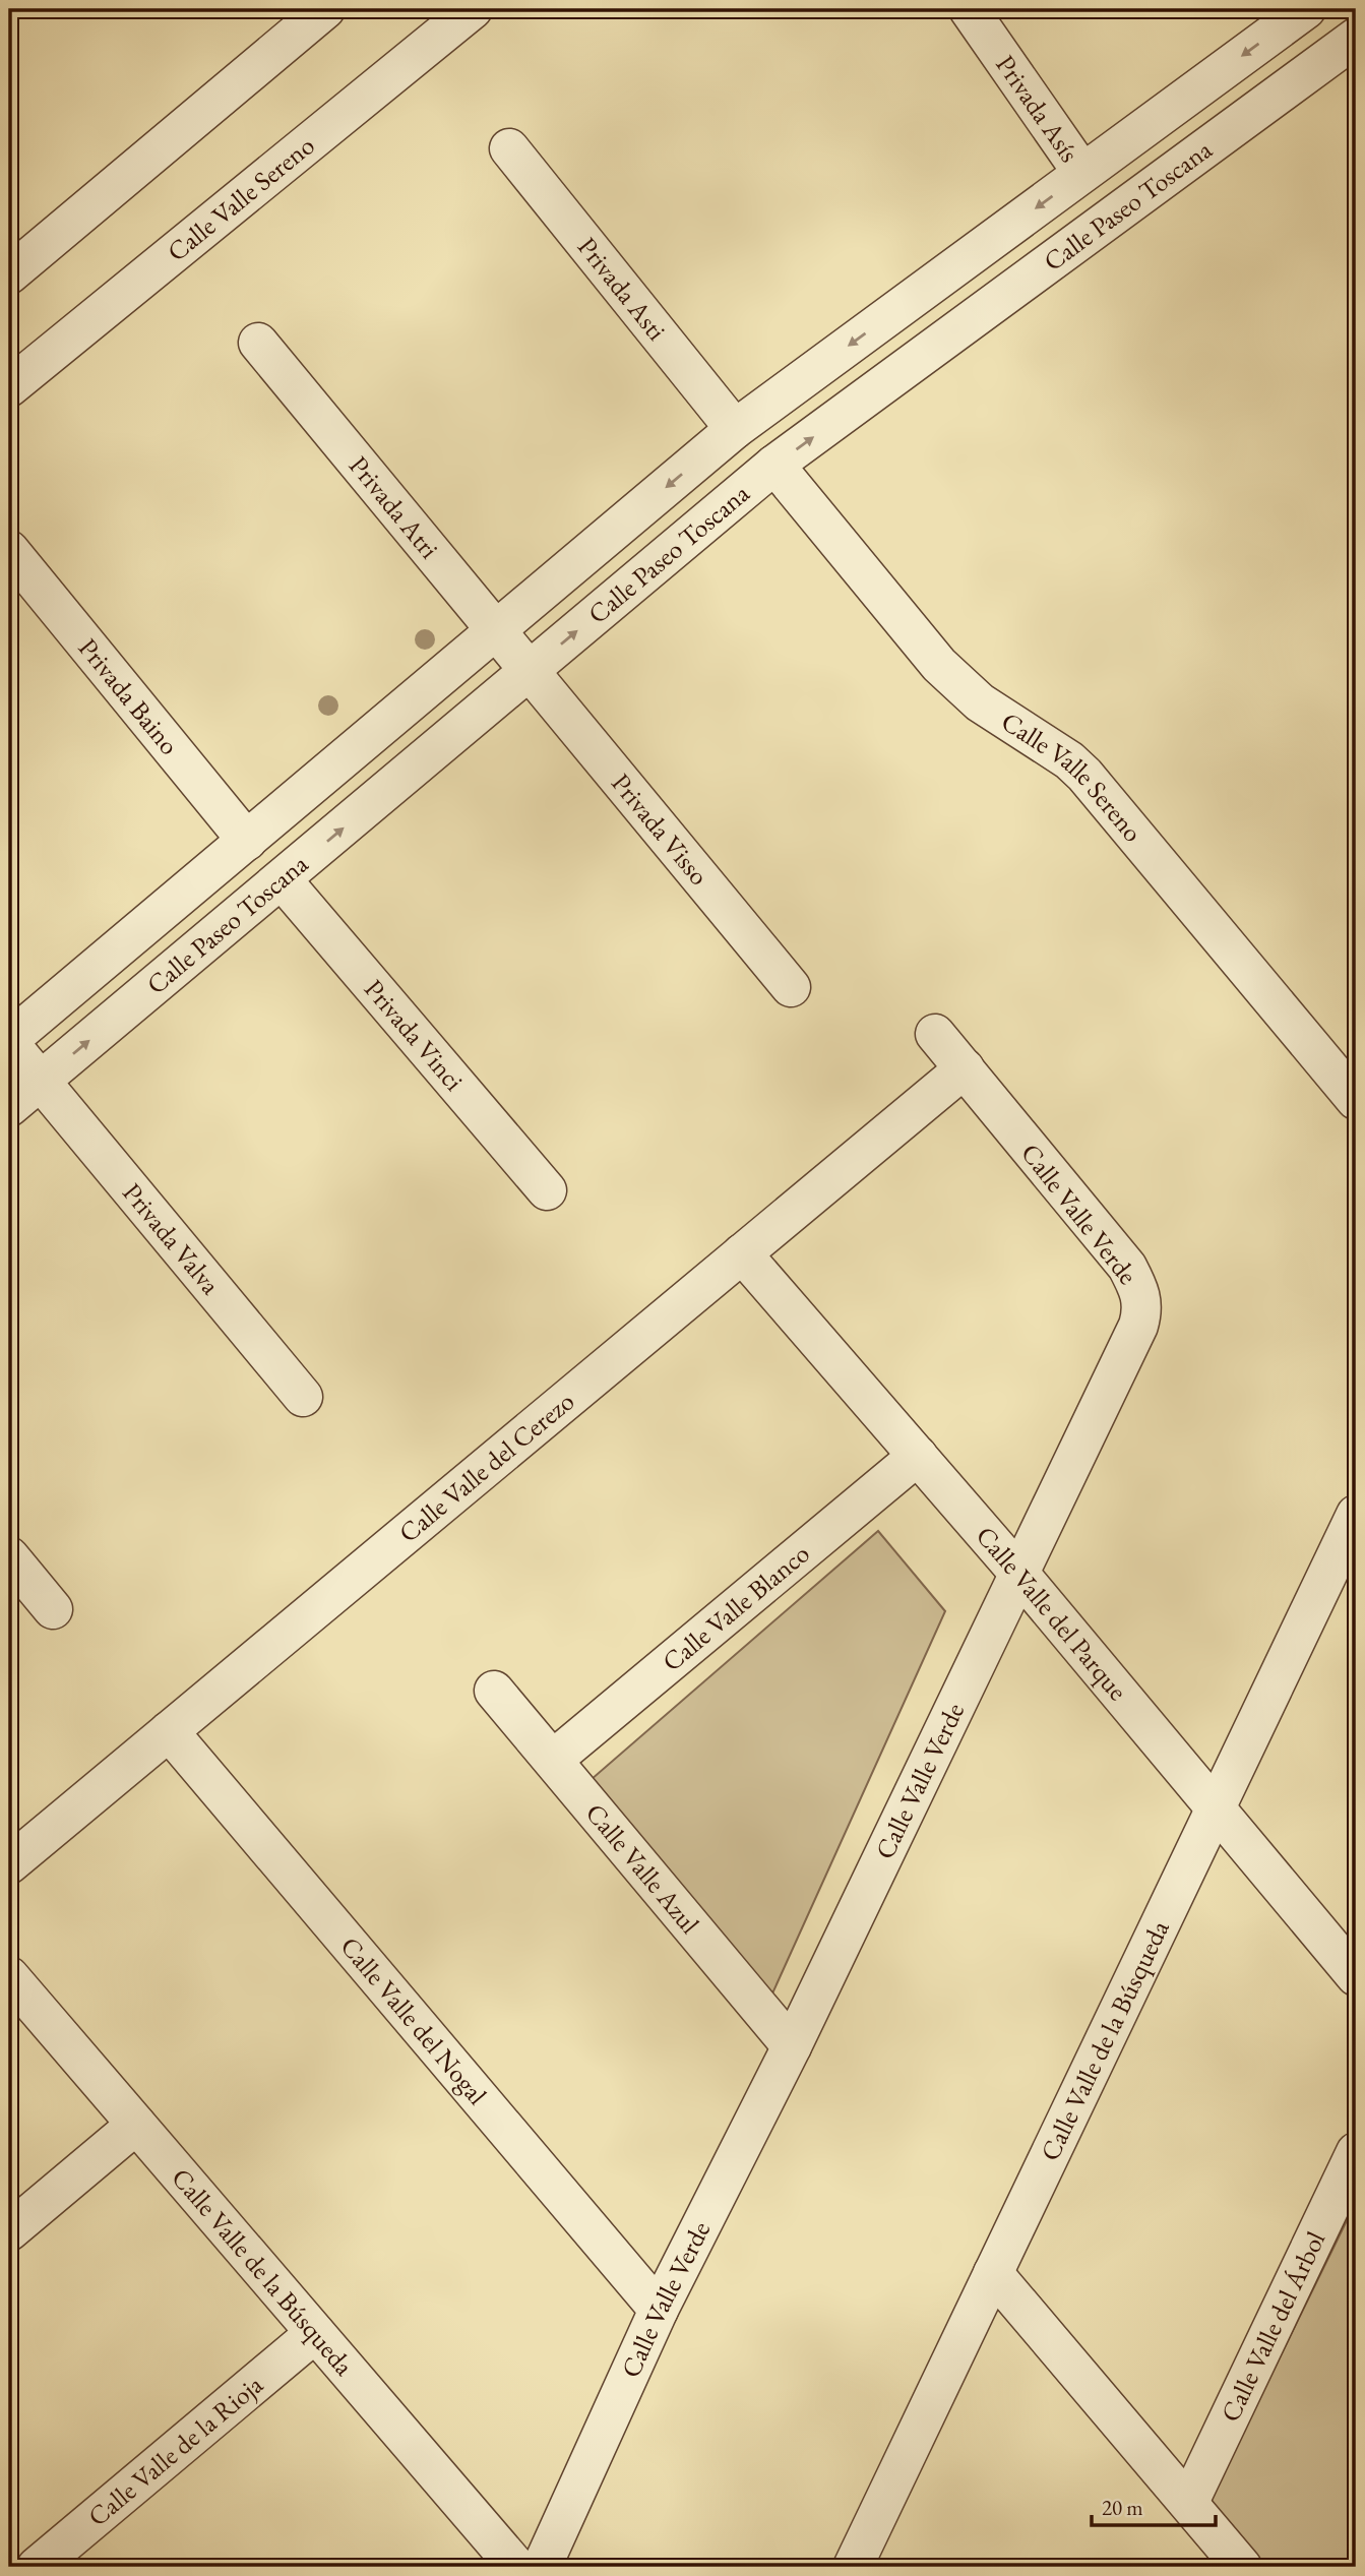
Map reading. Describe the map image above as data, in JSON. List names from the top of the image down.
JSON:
{
  "streets": {
    "street": [
      "Privada Asís",
      "Calle Valle Sereno",
      "Calle Paseo Toscana",
      "Privada Asti",
      "Privada Atri",
      "Privada Baino",
      "Privada Visso",
      "Privada Vinci",
      "Calle Valle Verde",
      "Privada Valva",
      "Calle Valle del Cerezo",
      "Calle Valle Blanco",
      "Calle Valle del Parque",
      "Calle Valle Azul",
      "Calle Valle del Nogal",
      "Calle Valle de la Búsqueda",
      "Calle Valle del Árbol",
      "Calle Valle de la Rioja"
    ]
  },
  "crossings": [
    ["Privada Asís", "Calle Paseo Toscana"],
    ["Calle Valle Sereno", "Calle Paseo Toscana"],
    ["Calle Paseo Toscana", "Privada Asti"],
    ["Calle Paseo Toscana", "Privada Atri"],
    ["Calle Paseo Toscana", "Privada Baino"],
    ["Calle Paseo Toscana", "Privada Visso"],
    ["Calle Paseo Toscana", "Privada Vinci"],
    ["Calle Paseo Toscana", "Privada Valva"],
    ["Privada Atri", "Privada Visso"],
    ["Calle Valle Verde", "Calle Valle del Cerezo"],
    ["Calle Valle Verde", "Calle Valle del Parque"],
    ["Calle Valle Verde", "Calle Valle Azul"],
    ["Calle Valle Verde", "Calle Valle del Nogal"],
    ["Calle Valle del Cerezo", "Calle Valle del Parque"],
    ["Calle Valle del Cerezo", "Calle Valle del Nogal"],
    ["Calle Valle Blanco", "Calle Valle del Parque"],
    ["Calle Valle Blanco", "Calle Valle Azul"],
    ["Calle Valle del Parque", "Calle Valle de la Búsqueda"],
    ["Calle Valle de la Búsqueda", "Calle Valle de la Rioja"]
  ],
  "scale_bar": "20 m"
}
